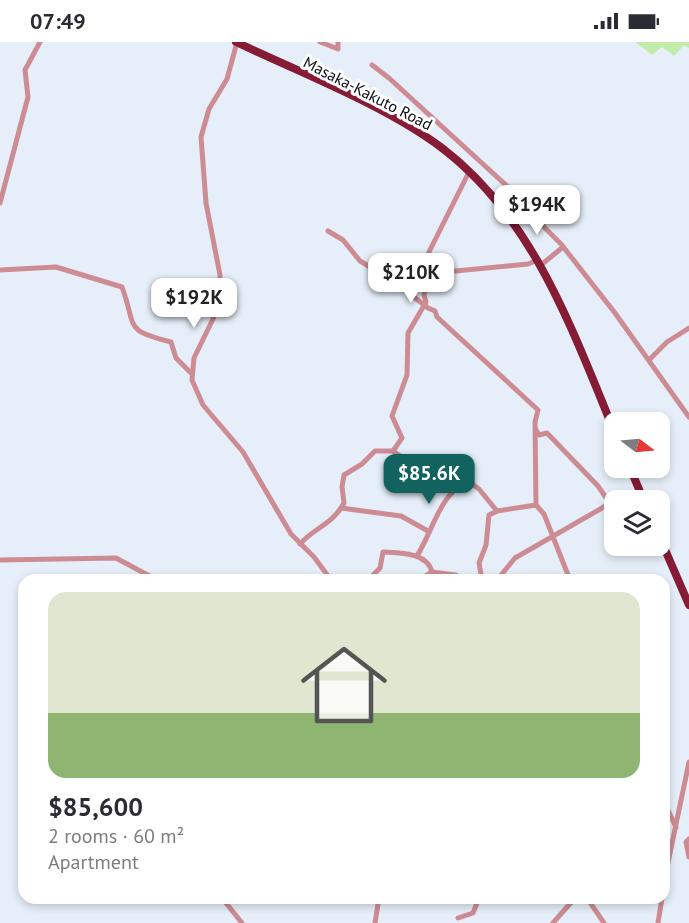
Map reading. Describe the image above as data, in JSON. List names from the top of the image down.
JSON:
{
  "streets": {
    "highway": ["Masaka-Kakuto Road"]
  },
  "north": "right",
  "page": {
    "status": "07:49",
    "price": [
      "$194K",
      "$210K",
      "$192K",
      "$85.6K"
    ],
    "list": [
      {
        "name": "$85,600",
        "note": "2 rooms · 60 m² · Apartment"
      }
    ]
  }
}
